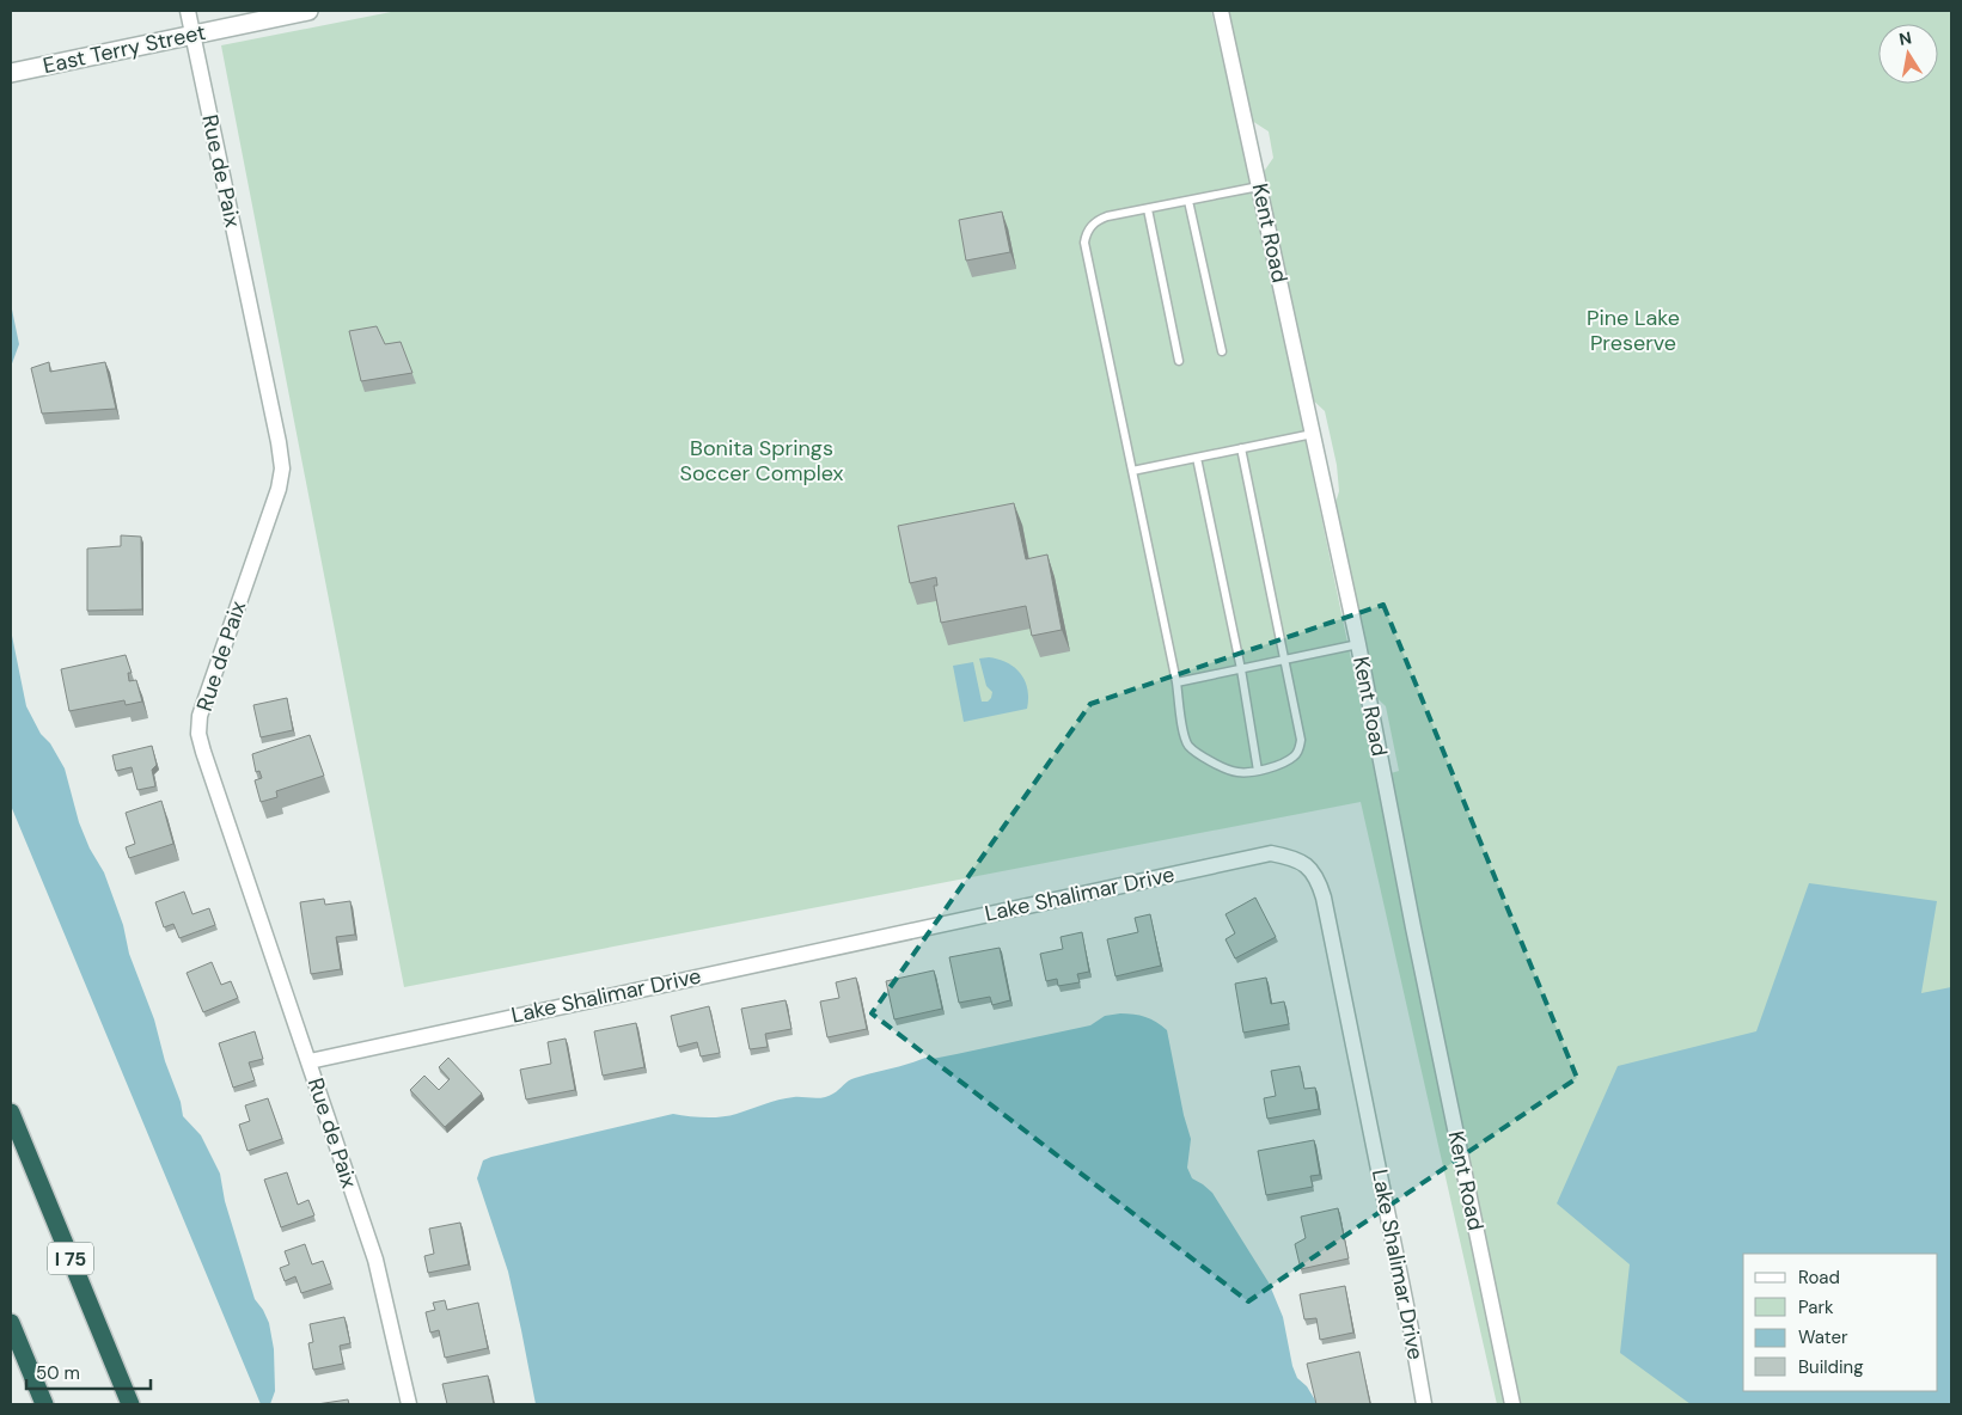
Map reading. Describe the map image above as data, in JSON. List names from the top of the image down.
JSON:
{
  "streets": {
    "highway": ["I 75"],
    "street": [
      "East Terry Street",
      "Rue de Paix",
      "Kent Road",
      "Lake Shalimar Drive"
    ]
  },
  "crossings": [
    ["East Terry Street", "Rue de Paix"],
    ["Rue de Paix", "Lake Shalimar Drive"]
  ],
  "parks": ["Pine Lake Preserve", "Bonita Springs Soccer Complex"],
  "legend": [
    "Road",
    "Park",
    "Water",
    "Building"
  ],
  "scale_bar": "50 m",
  "north": "top"
}
